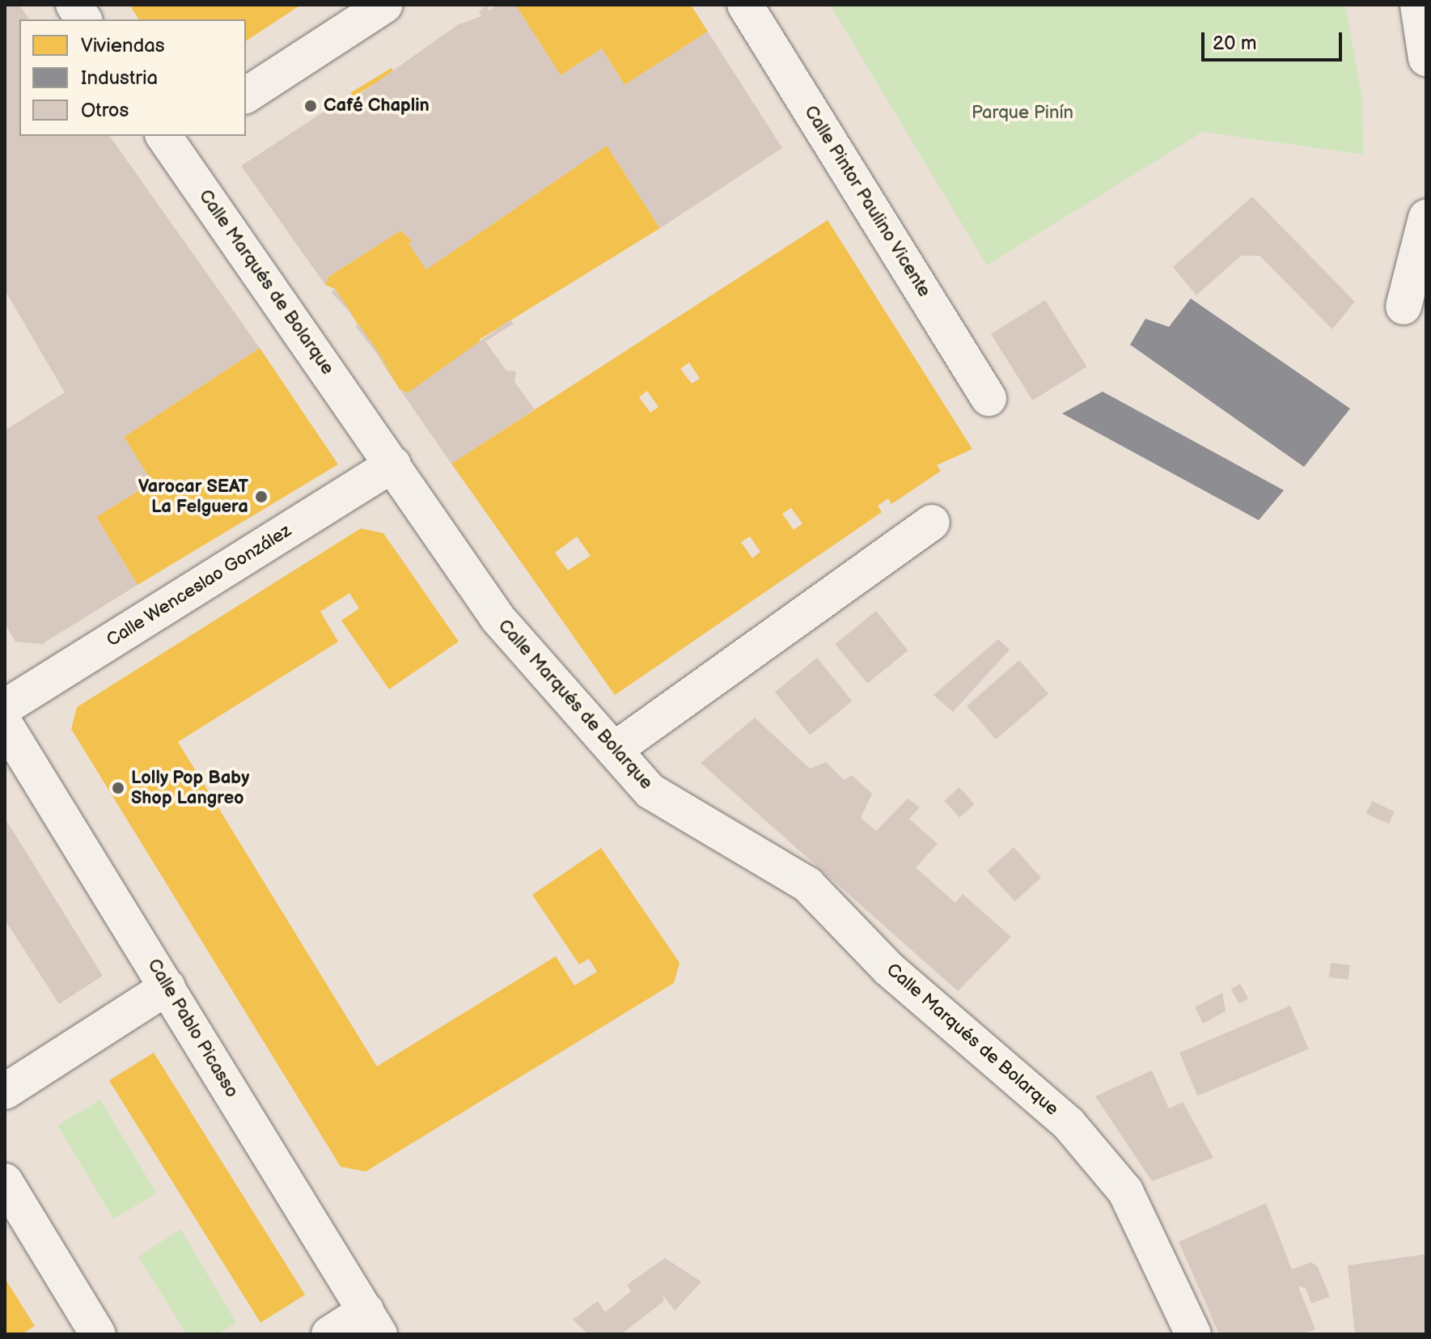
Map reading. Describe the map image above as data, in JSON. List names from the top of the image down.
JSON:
{
  "streets": {
    "street": [
      "Calle Pintor Paulino Vicente",
      "Calle Marqués de Bolarque",
      "Calle Wenceslao González",
      "Calle Pablo Picasso"
    ]
  },
  "crossings": [
    ["Calle Marqués de Bolarque", "Calle Wenceslao González"]
  ],
  "parks": ["Parque Pinín"],
  "places": ["Café Chaplin", "Varocar SEAT La Felguera", "Lolly Pop Baby Shop Langreo"],
  "legend": ["Viviendas", "Industria", "Otros"],
  "scale_bar": "20 m"
}
